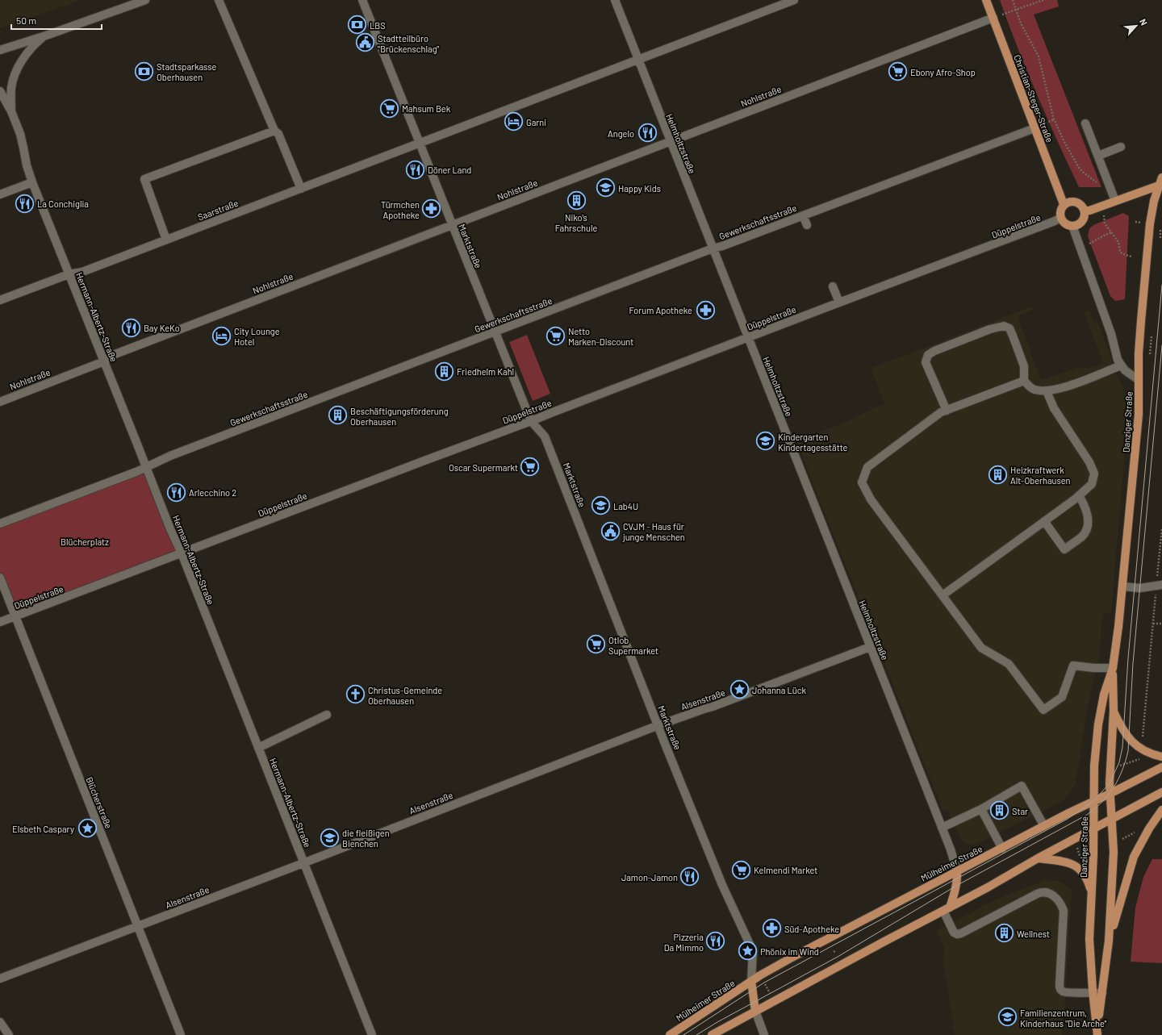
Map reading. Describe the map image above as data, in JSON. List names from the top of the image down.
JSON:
{
  "streets": {
    "main road": ["Christian-Steger-Straße", "Danziger Straße", "Mülheimer Straße"],
    "street": [
      "Nohlstraße",
      "Helmholtzstraße",
      "Saarstraße",
      "Gewerkschaftsstraße",
      "Düppelstraße",
      "Marktstraße",
      "Hermann-Albertz-Straße",
      "Alsenstraße",
      "Blücherstraße"
    ]
  },
  "crossings": [
    ["Nohlstraße", "Christian-Steger-Straße"],
    ["Nohlstraße", "Helmholtzstraße"],
    ["Nohlstraße", "Marktstraße"],
    ["Nohlstraße", "Hermann-Albertz-Straße"],
    ["Christian-Steger-Straße", "Gewerkschaftsstraße"],
    ["Christian-Steger-Straße", "Düppelstraße"],
    ["Helmholtzstraße", "Saarstraße"],
    ["Helmholtzstraße", "Gewerkschaftsstraße"],
    ["Helmholtzstraße", "Düppelstraße"],
    ["Helmholtzstraße", "Alsenstraße"],
    ["Helmholtzstraße", "Mülheimer Straße"],
    ["Saarstraße", "Marktstraße"],
    ["Saarstraße", "Hermann-Albertz-Straße"],
    ["Gewerkschaftsstraße", "Marktstraße"],
    ["Gewerkschaftsstraße", "Hermann-Albertz-Straße"],
    ["Düppelstraße", "Marktstraße"],
    ["Düppelstraße", "Hermann-Albertz-Straße"],
    ["Düppelstraße", "Blücherstraße"],
    ["Marktstraße", "Alsenstraße"],
    ["Marktstraße", "Mülheimer Straße"],
    ["Hermann-Albertz-Straße", "Alsenstraße"],
    ["Danziger Straße", "Mülheimer Straße"],
    ["Alsenstraße", "Blücherstraße"]
  ],
  "parks": ["Blücherplatz"],
  "places": {
    "bank": ["LBS", "Stadtsparkasse Oberhausen"],
    "public building": ["Stadtteilbüro \"Brückenschlag\"", "CVJM - Haus für junge Menschen"],
    "supermarket": [
      "Ebony Afro-Shop",
      "Mahsum Bek",
      "Netto Marken-Discount",
      "Oscar Supermarkt",
      "Otlob Supermarket",
      "Kelmendi Market"
    ],
    "hotel": ["Garni", "City Lounge Hotel"],
    "restaurant": [
      "Angelo",
      "Döner Land",
      "La Conchiglia",
      "Bay KeKo",
      "Arlecchino 2",
      "Jamon-Jamon",
      "Pizzeria Da Mimmo"
    ],
    "school or university": [
      "Happy Kids",
      "Kindergarten Kindertagesstätte",
      "Lab4U",
      "die fleißigen Bienchen",
      "Familienzentrum, Kinderhaus \"Die Arche\""
    ],
    "building": [
      "Niko's Fahrschule",
      "Friedhelm Kahl",
      "Beschäftigungsförderung Oberhausen",
      "Heizkraftwerk Alt-Oberhausen",
      "Star",
      "Wellnest"
    ],
    "pharmacy": ["Türmchen Apotheke", "Forum Apotheke", "Süd-Apotheke"],
    "place": ["Johanna Lück", "Elsbeth Caspary", "Phönix im Wind"],
    "church": ["Christus-Gemeinde Oberhausen"]
  },
  "scale_bar": "50 m",
  "north": "top right"
}
